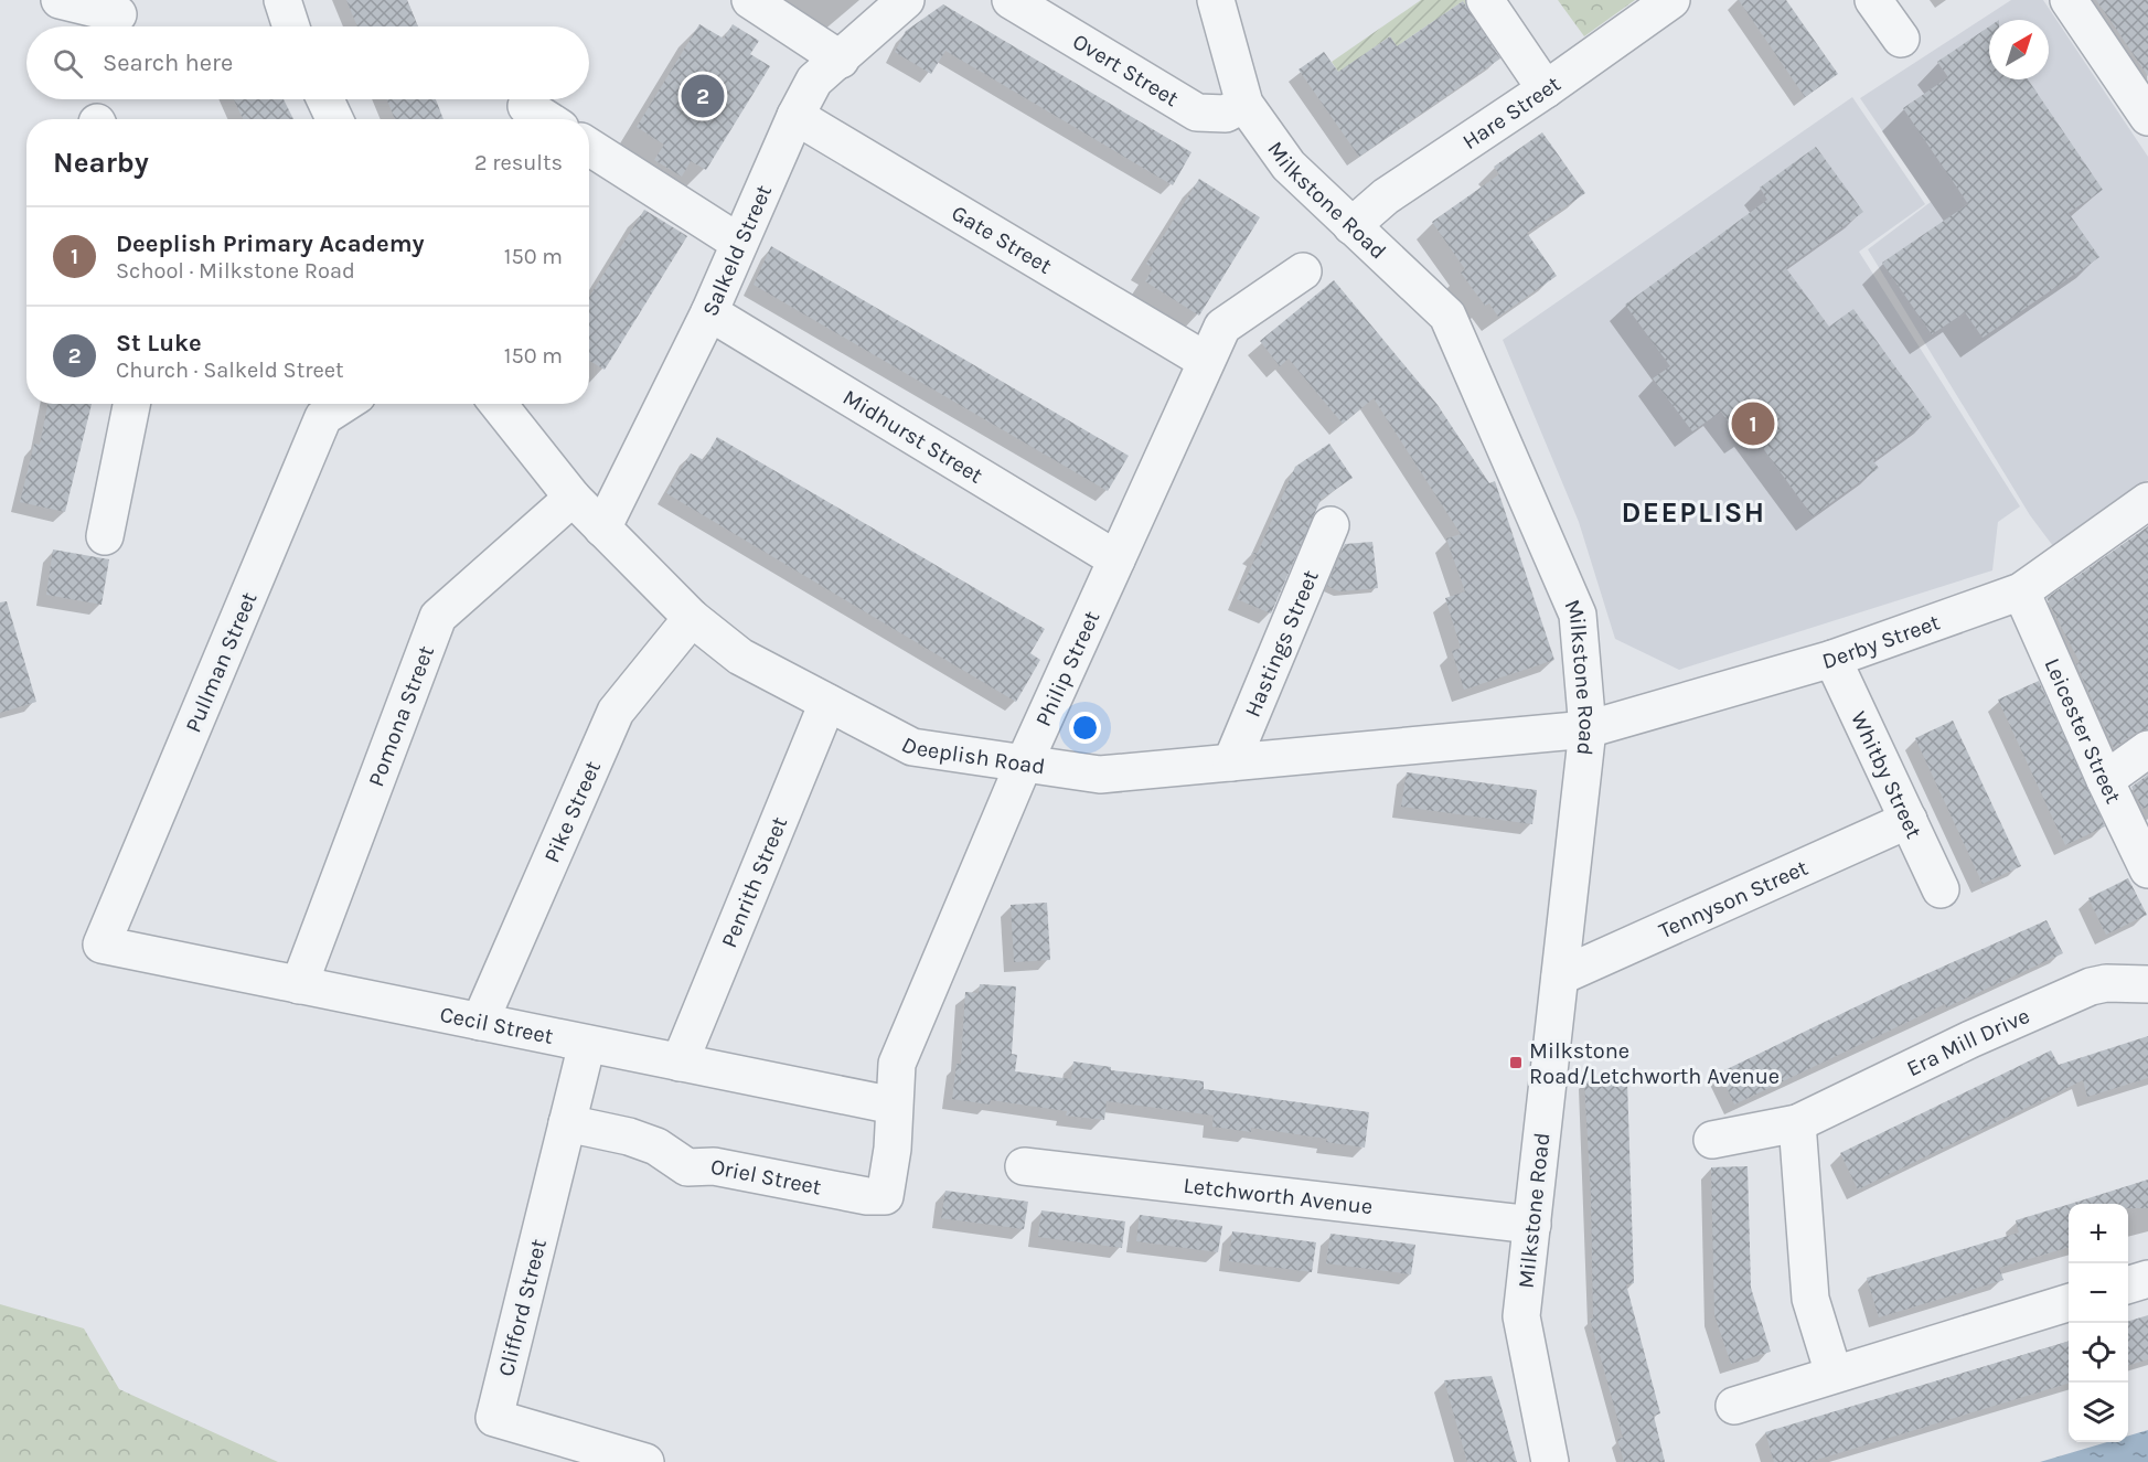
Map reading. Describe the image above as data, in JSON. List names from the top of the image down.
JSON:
{
  "streets": {
    "street": [
      "Overt Street",
      "Hare Street",
      "Milkstone Road",
      "Gate Street",
      "Salkeld Street",
      "Midhurst Street",
      "Derby Street",
      "Hastings Street",
      "Pullman Street",
      "Philip Street",
      "Pomona Street",
      "Leicester Street",
      "Deeplish Road",
      "Whitby Street",
      "Pike Street",
      "Penrith Street",
      "Tennyson Street",
      "Cecil Street",
      "Era Mill Drive",
      "Oriel Street",
      "Letchworth Avenue",
      "Clifford Street"
    ]
  },
  "crossings": [
    ["Overt Street", "Milkstone Road"],
    ["Hare Street", "Milkstone Road"],
    ["Milkstone Road", "Derby Street"],
    ["Milkstone Road", "Deeplish Road"],
    ["Milkstone Road", "Tennyson Street"],
    ["Milkstone Road", "Letchworth Avenue"],
    ["Gate Street", "Salkeld Street"],
    ["Gate Street", "Philip Street"],
    ["Salkeld Street", "Midhurst Street"],
    ["Salkeld Street", "Deeplish Road"],
    ["Midhurst Street", "Philip Street"],
    ["Derby Street", "Leicester Street"],
    ["Derby Street", "Deeplish Road"],
    ["Derby Street", "Whitby Street"],
    ["Hastings Street", "Deeplish Road"],
    ["Pullman Street", "Cecil Street"],
    ["Philip Street", "Deeplish Road"],
    ["Philip Street", "Cecil Street"],
    ["Philip Street", "Oriel Street"],
    ["Pomona Street", "Deeplish Road"],
    ["Pomona Street", "Cecil Street"],
    ["Deeplish Road", "Pike Street"],
    ["Deeplish Road", "Penrith Street"],
    ["Whitby Street", "Tennyson Street"],
    ["Pike Street", "Cecil Street"],
    ["Penrith Street", "Cecil Street"],
    ["Cecil Street", "Oriel Street"],
    ["Cecil Street", "Clifford Street"],
    ["Oriel Street", "Clifford Street"]
  ],
  "districts": ["DEEPLISH"],
  "places": {
    "transit": ["Milkstone Road/Letchworth Avenue"]
  },
  "north": "top right",
  "page": {
    "search": "Search here",
    "pins": ["2", "1"],
    "heading": ["Nearby", "2 results"],
    "list": [
      {
        "mark": "1",
        "name": "Deeplish Primary Academy",
        "note": "School · Milkstone Road",
        "value": "150 m"
      },
      {
        "mark": "2",
        "name": "St Luke",
        "note": "Church · Salkeld Street",
        "value": "150 m"
      }
    ],
    "map_buttons": ["+", "−"]
  }
}
